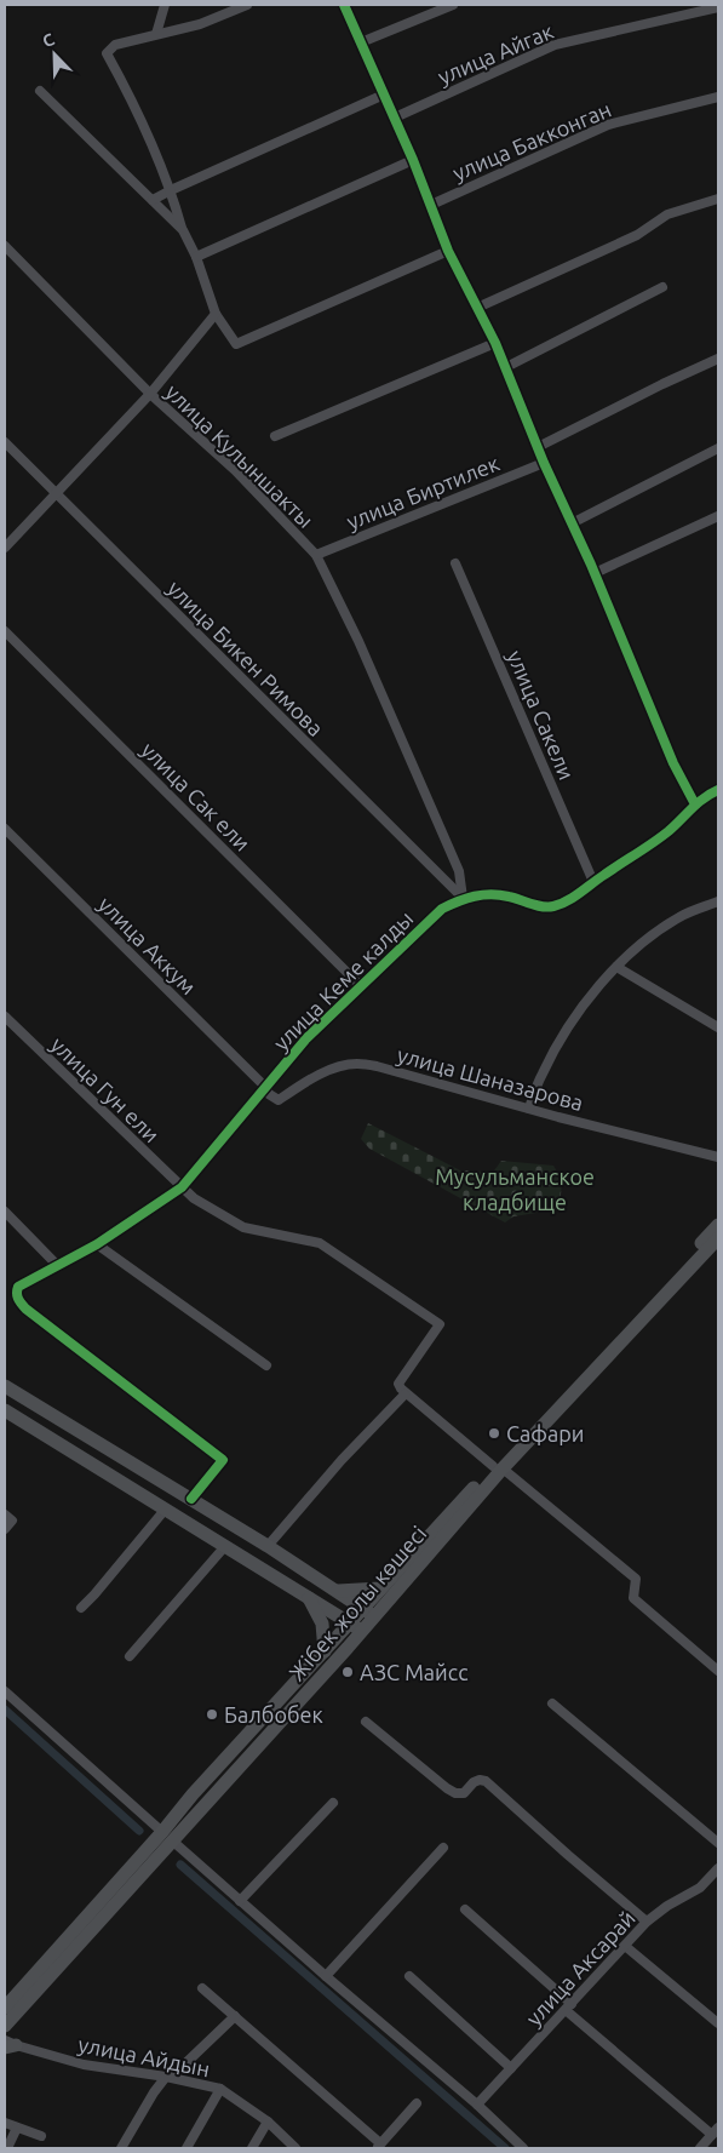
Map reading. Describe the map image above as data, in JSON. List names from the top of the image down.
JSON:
{
  "streets": {
    "main road": ["Жібек жолы көшесі"],
    "street": [
      "улица Айгак",
      "улица Бакконган",
      "улица Кулыншакты",
      "улица Биртилек",
      "улица Бикен Римова",
      "улица Сакели",
      "улица Сак ели",
      "улица Аккум",
      "улица Кеме калды",
      "улица Шаназарова",
      "улица Гун ели",
      "улица Аксарай",
      "улица Айдын"
    ]
  },
  "crossings": [
    ["улица Кулыншакты", "улица Биртилек"],
    ["улица Кулыншакты", "улица Бикен Римова"],
    ["улица Кулыншакты", "улица Кеме калды"],
    ["улица Бикен Римова", "улица Кеме калды"],
    ["улица Сакели", "улица Кеме калды"],
    ["улица Сак ели", "улица Кеме калды"],
    ["улица Аккум", "улица Кеме калды"],
    ["улица Аккум", "улица Шаназарова"],
    ["улица Кеме калды", "улица Шаназарова"],
    ["улица Кеме калды", "улица Гун ели"]
  ],
  "parks": ["Мусульманское кладбище"],
  "places": ["Сафари", "АЗС Майсс", "Балбобек"],
  "north": "top left"
}
